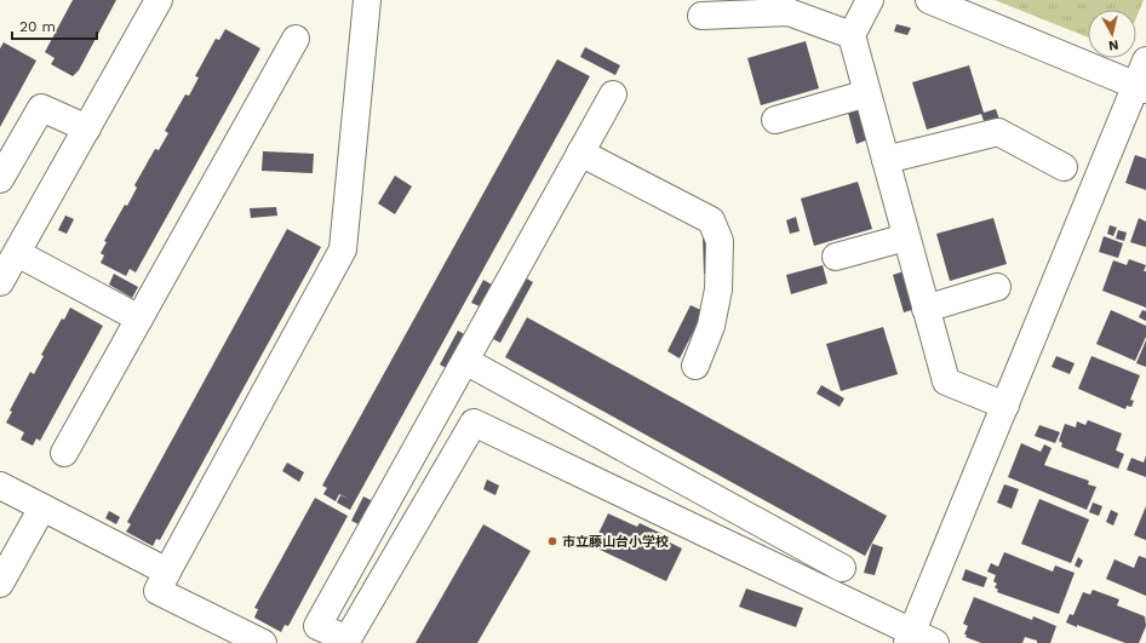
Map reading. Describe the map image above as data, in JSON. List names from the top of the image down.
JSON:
{
  "places": ["市立藤山台小学校"],
  "scale_bar": "20 m",
  "north": "bottom"
}
